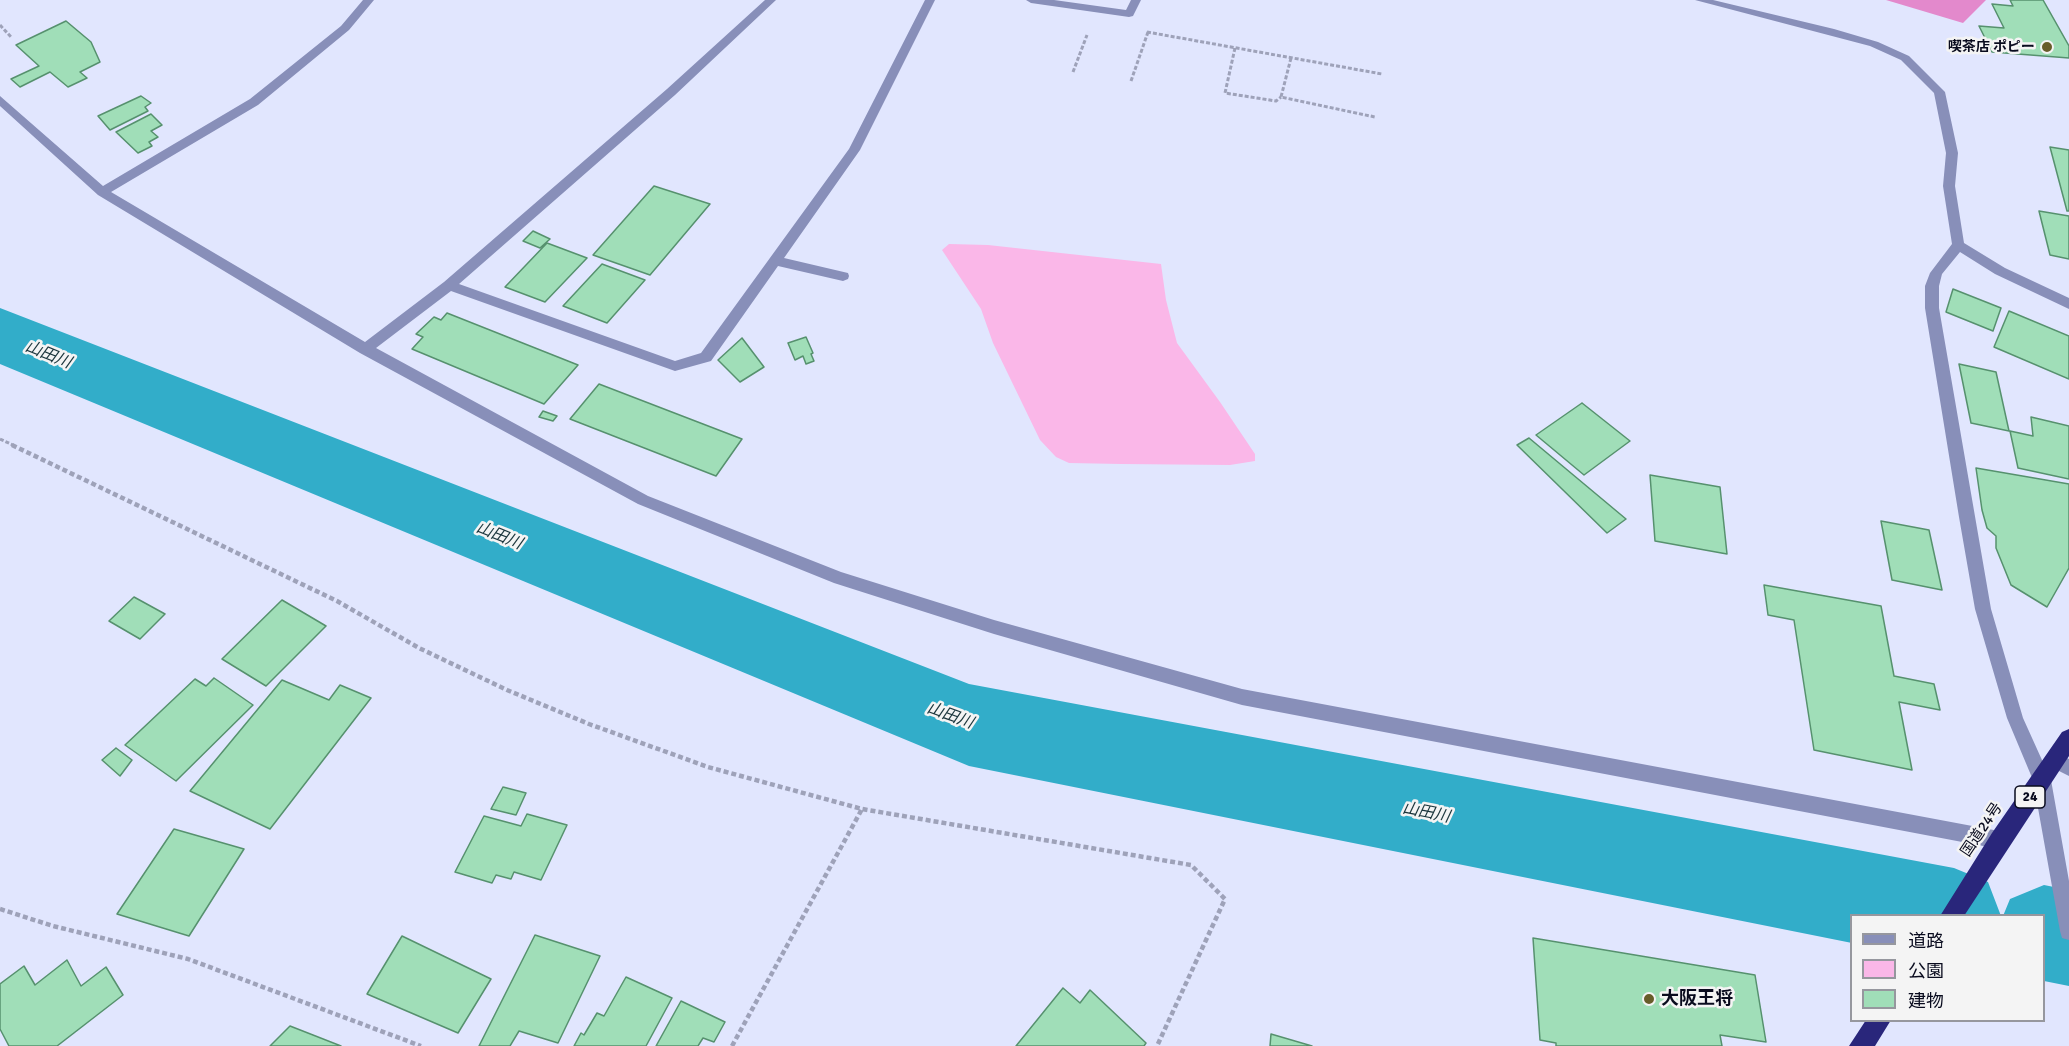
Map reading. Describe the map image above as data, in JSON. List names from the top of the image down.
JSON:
{
  "streets": {
    "highway": ["24", "国道24号"]
  },
  "water": ["山田川"],
  "places": ["喫茶店 ポピー", "大阪王将"],
  "legend": ["道路", "公園", "建物"]
}
